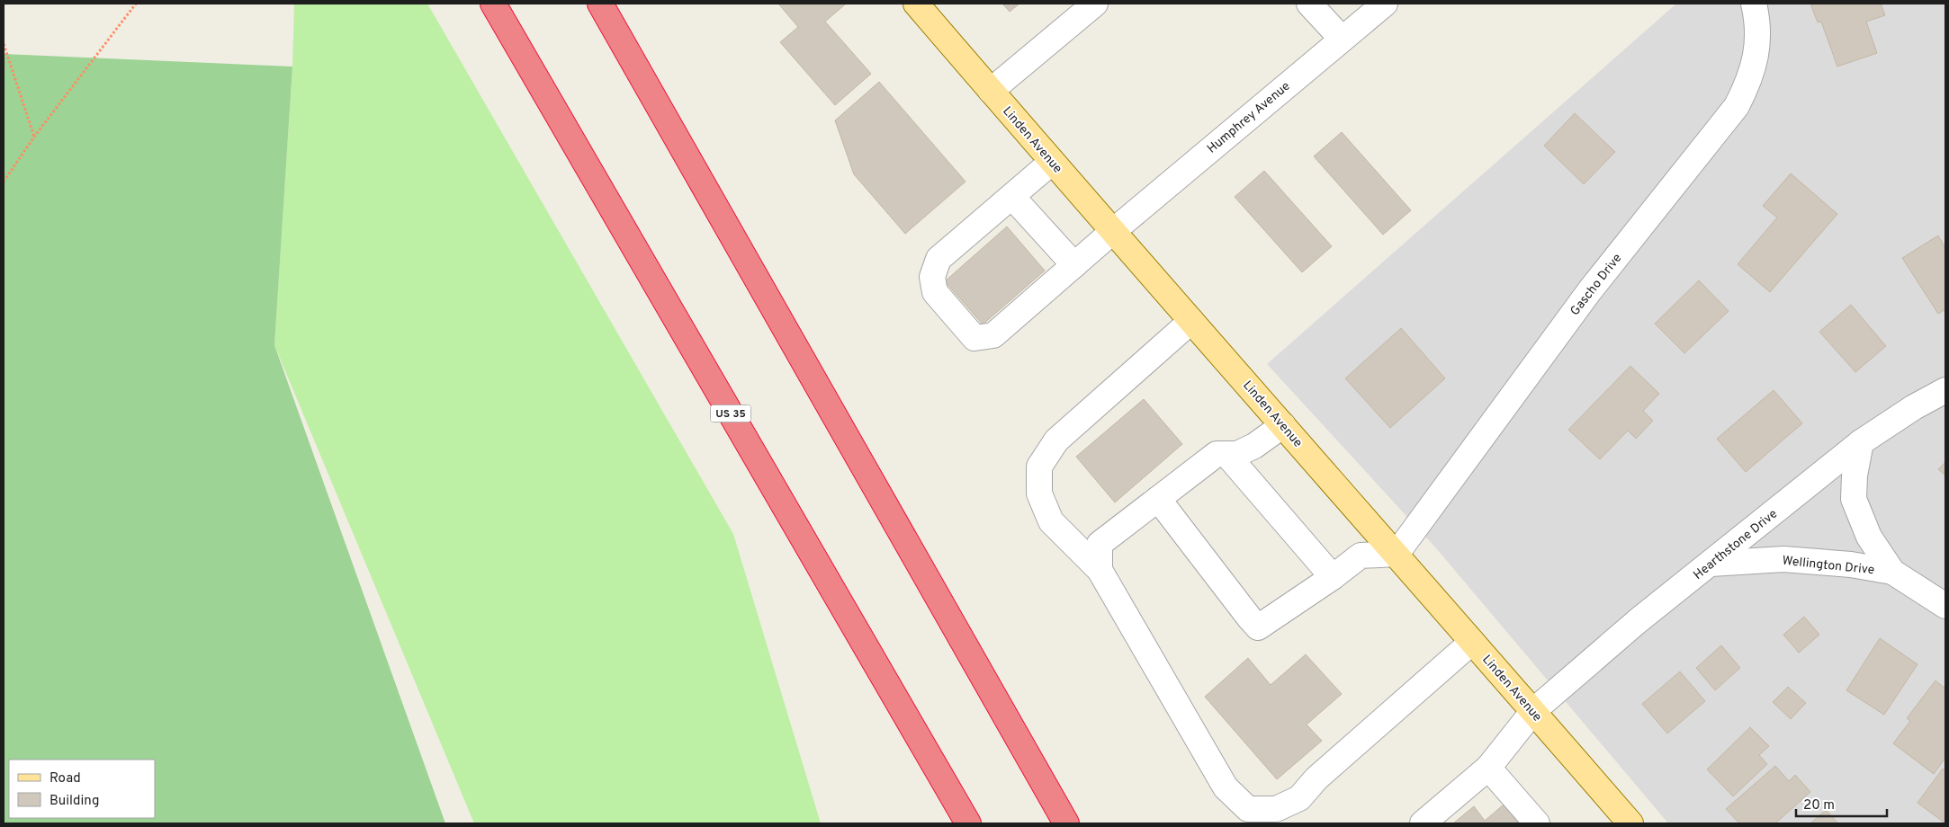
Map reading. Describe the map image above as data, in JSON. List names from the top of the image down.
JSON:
{
  "streets": {
    "highway": ["US 35"],
    "main road": ["Linden Avenue"],
    "street": [
      "Humphrey Avenue",
      "Gascho Drive",
      "Hearthstone Drive",
      "Wellington Drive"
    ]
  },
  "crossings": [
    ["Humphrey Avenue", "Linden Avenue"],
    ["Linden Avenue", "Gascho Drive"],
    ["Linden Avenue", "Hearthstone Drive"],
    ["Hearthstone Drive", "Wellington Drive"]
  ],
  "legend": ["Road", "Building"],
  "scale_bar": "20 m"
}
